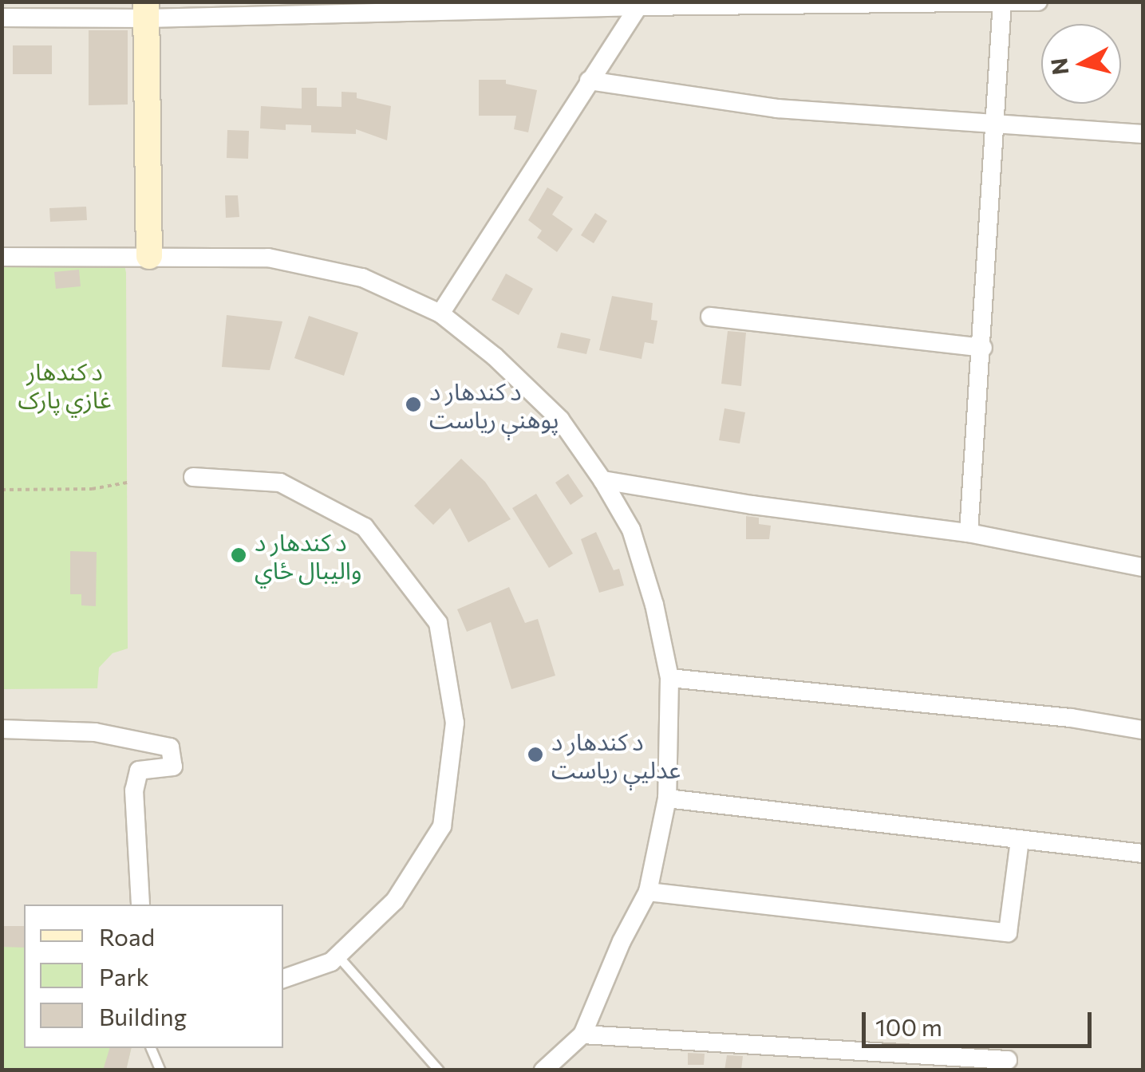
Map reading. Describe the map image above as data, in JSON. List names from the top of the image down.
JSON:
{
  "parks": ["د کندهار غازي پارک"],
  "places": ["د کندهار د پوهنې رياست", "د کندهار د واليبال ځاي", "د کندهار د عدلیې رياست"],
  "legend": ["Road", "Park", "Building"],
  "scale_bar": "100 m",
  "north": "left"
}
